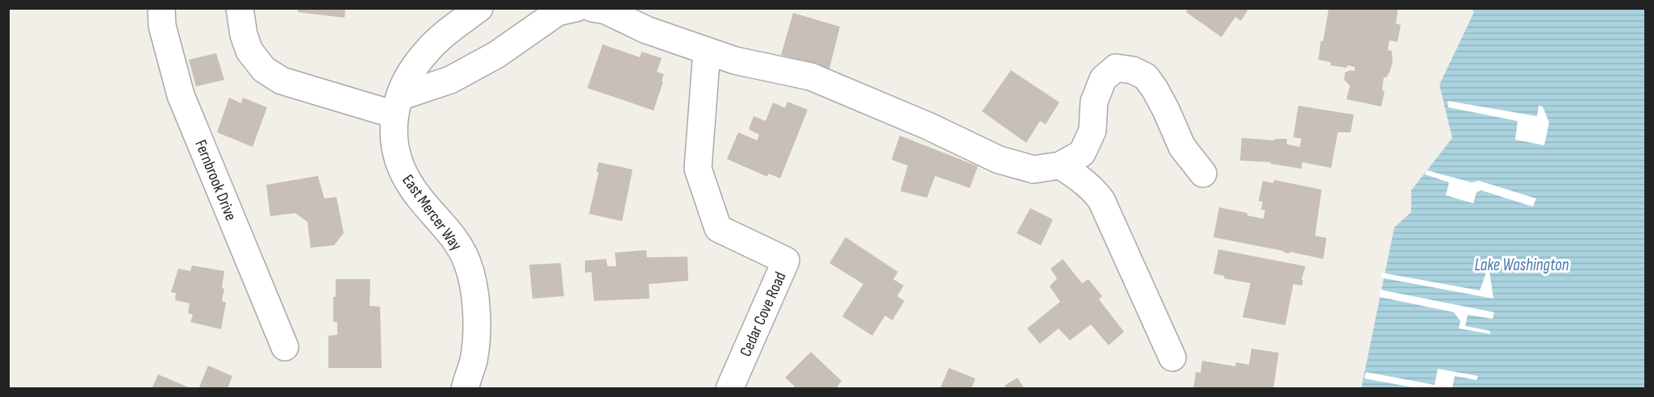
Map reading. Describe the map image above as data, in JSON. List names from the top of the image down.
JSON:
{
  "streets": {
    "street": ["Fernbrook Drive", "East Mercer Way", "Cedar Cove Road"]
  },
  "water": ["Lake Washington"]
}
